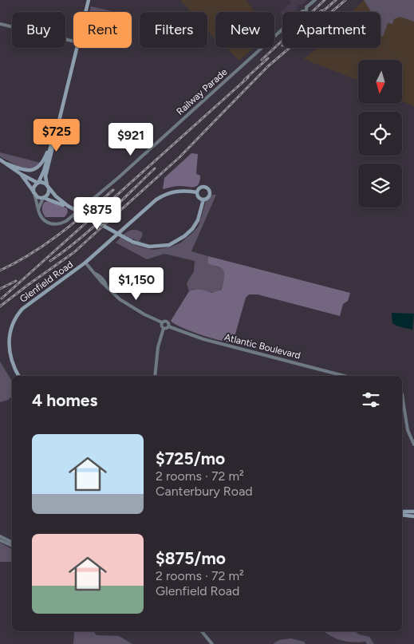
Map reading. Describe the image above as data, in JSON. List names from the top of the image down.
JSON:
{
  "streets": {
    "main road": ["Glenfield Road"],
    "street": ["Railway Parade", "Atlantic Boulevard"]
  },
  "north": "bottom",
  "page": {
    "chip": [
      "Buy",
      "Rent",
      "Filters",
      "New",
      "Apartment"
    ],
    "price": [
      "$725",
      "$921",
      "$875",
      "$1,150"
    ],
    "heading": "4 homes",
    "list": [
      {
        "name": "$725/mo",
        "note": "2 rooms · 72 m² · Canterbury Road"
      },
      {
        "name": "$875/mo",
        "note": "2 rooms · 72 m² · Glenfield Road"
      }
    ]
  }
}
